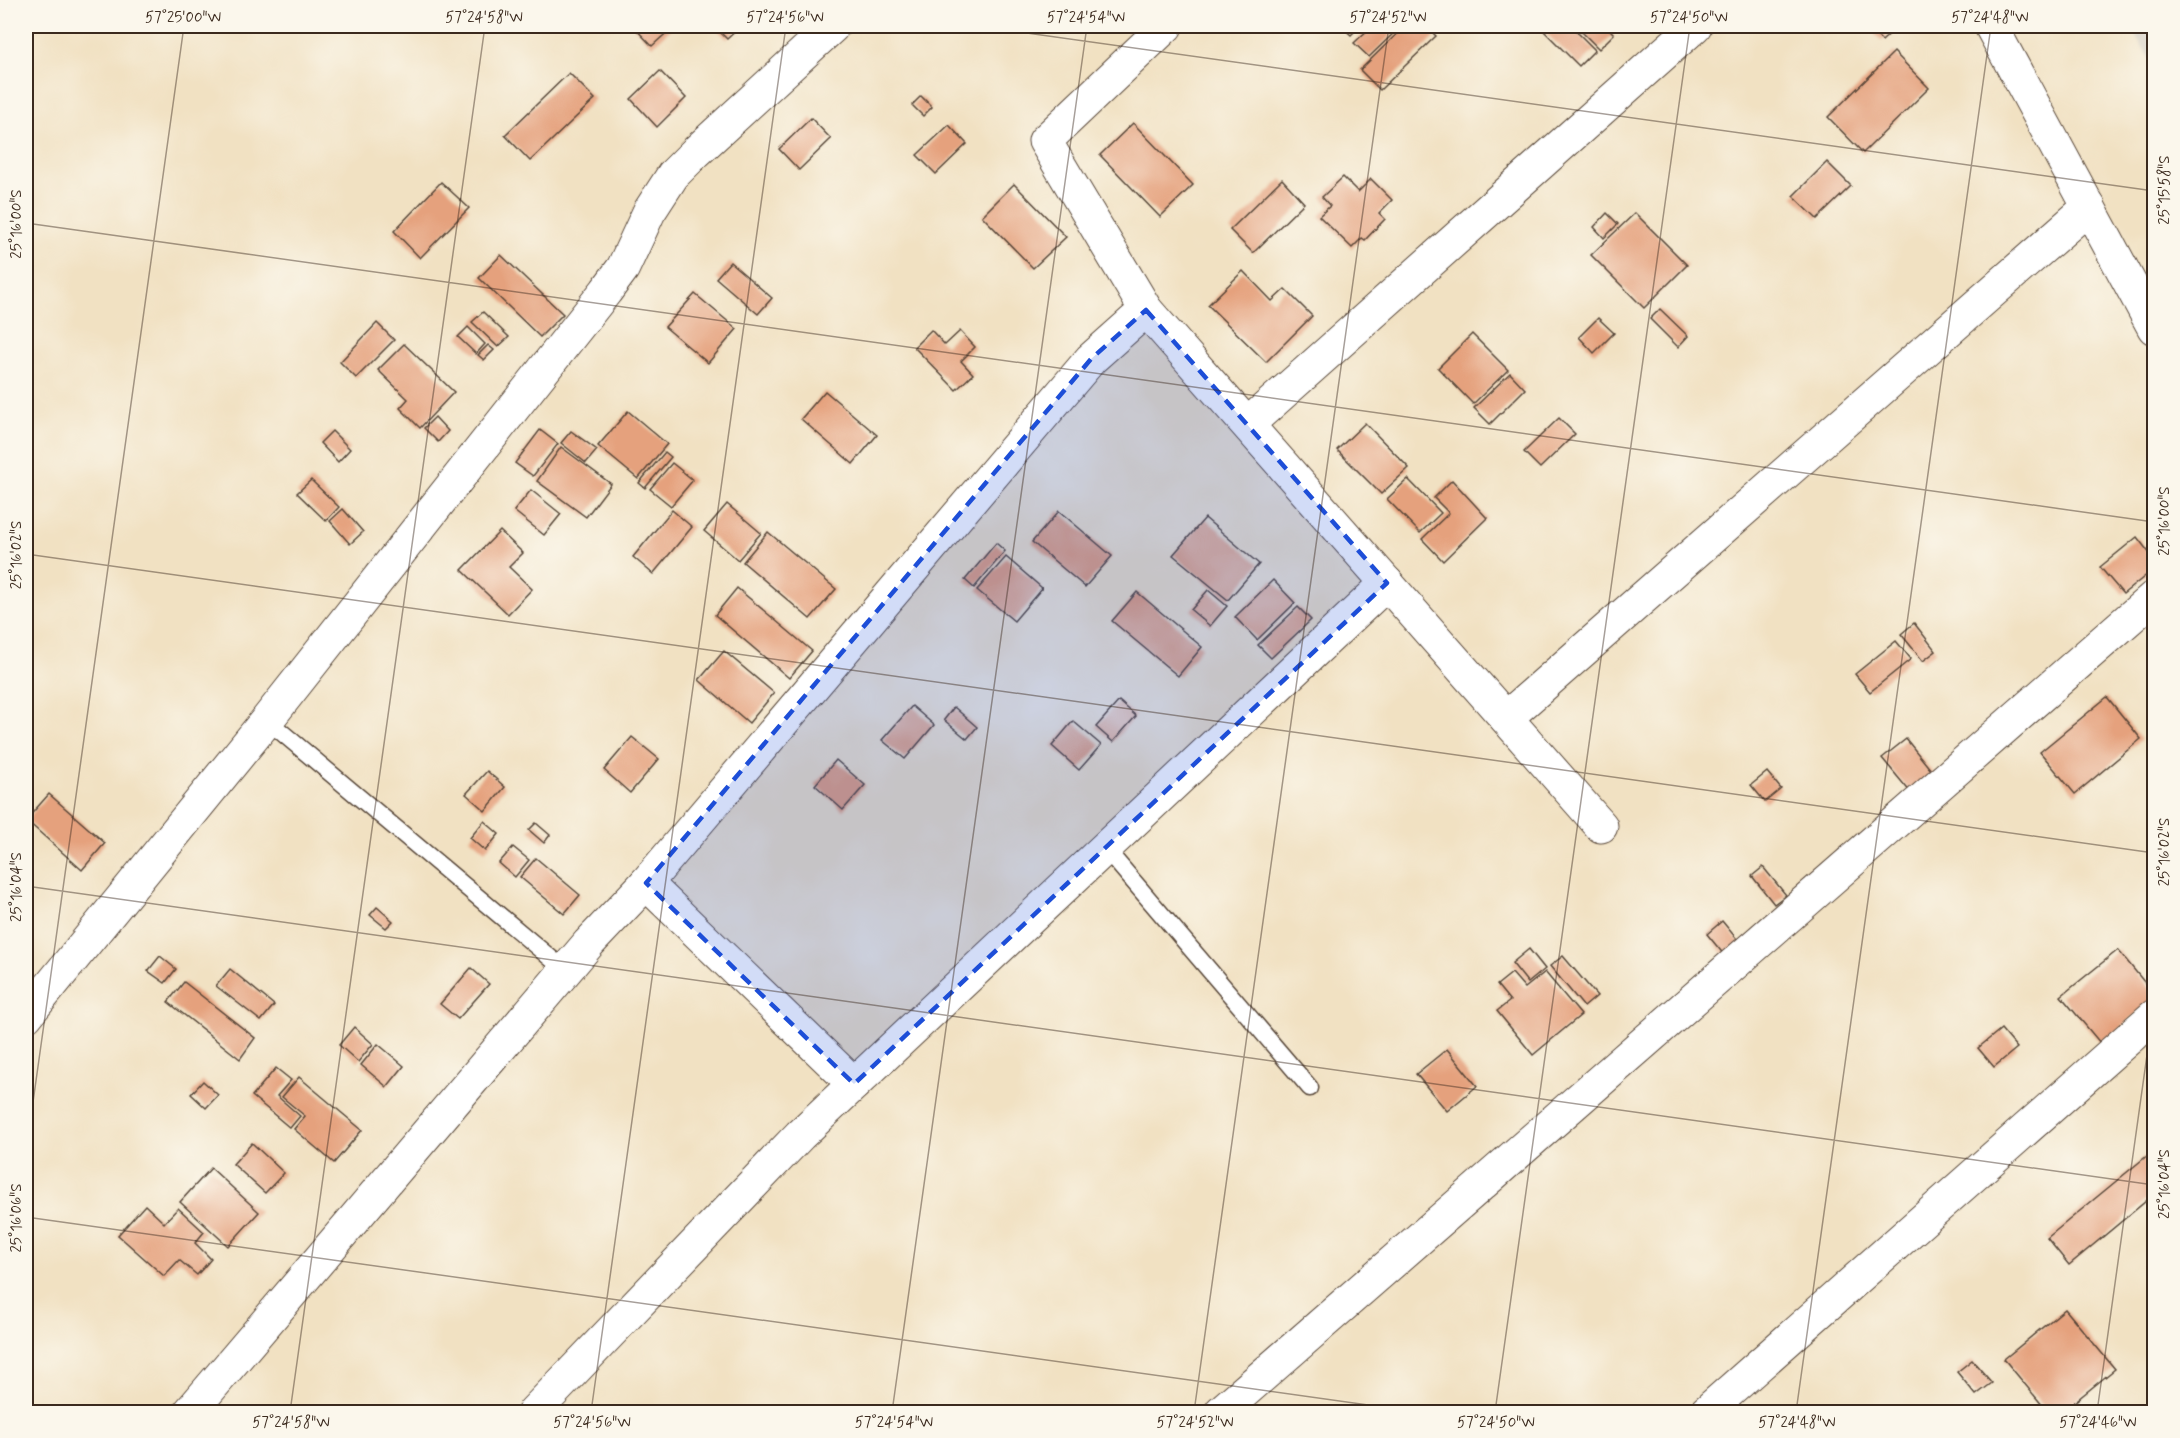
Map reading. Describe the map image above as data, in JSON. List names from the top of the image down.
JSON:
{
  "coordinates": [
    "57°25'00\"W",
    "57°24'58\"W",
    "57°24'56\"W",
    "57°24'54\"W",
    "57°24'52\"W",
    "57°24'50\"W",
    "57°24'48\"W",
    "25°15'58\"S",
    "25°16'00\"S",
    "25°16'02\"S",
    "25°16'04\"S",
    "25°16'06\"S",
    "57°24'46\"W"
  ]
}
